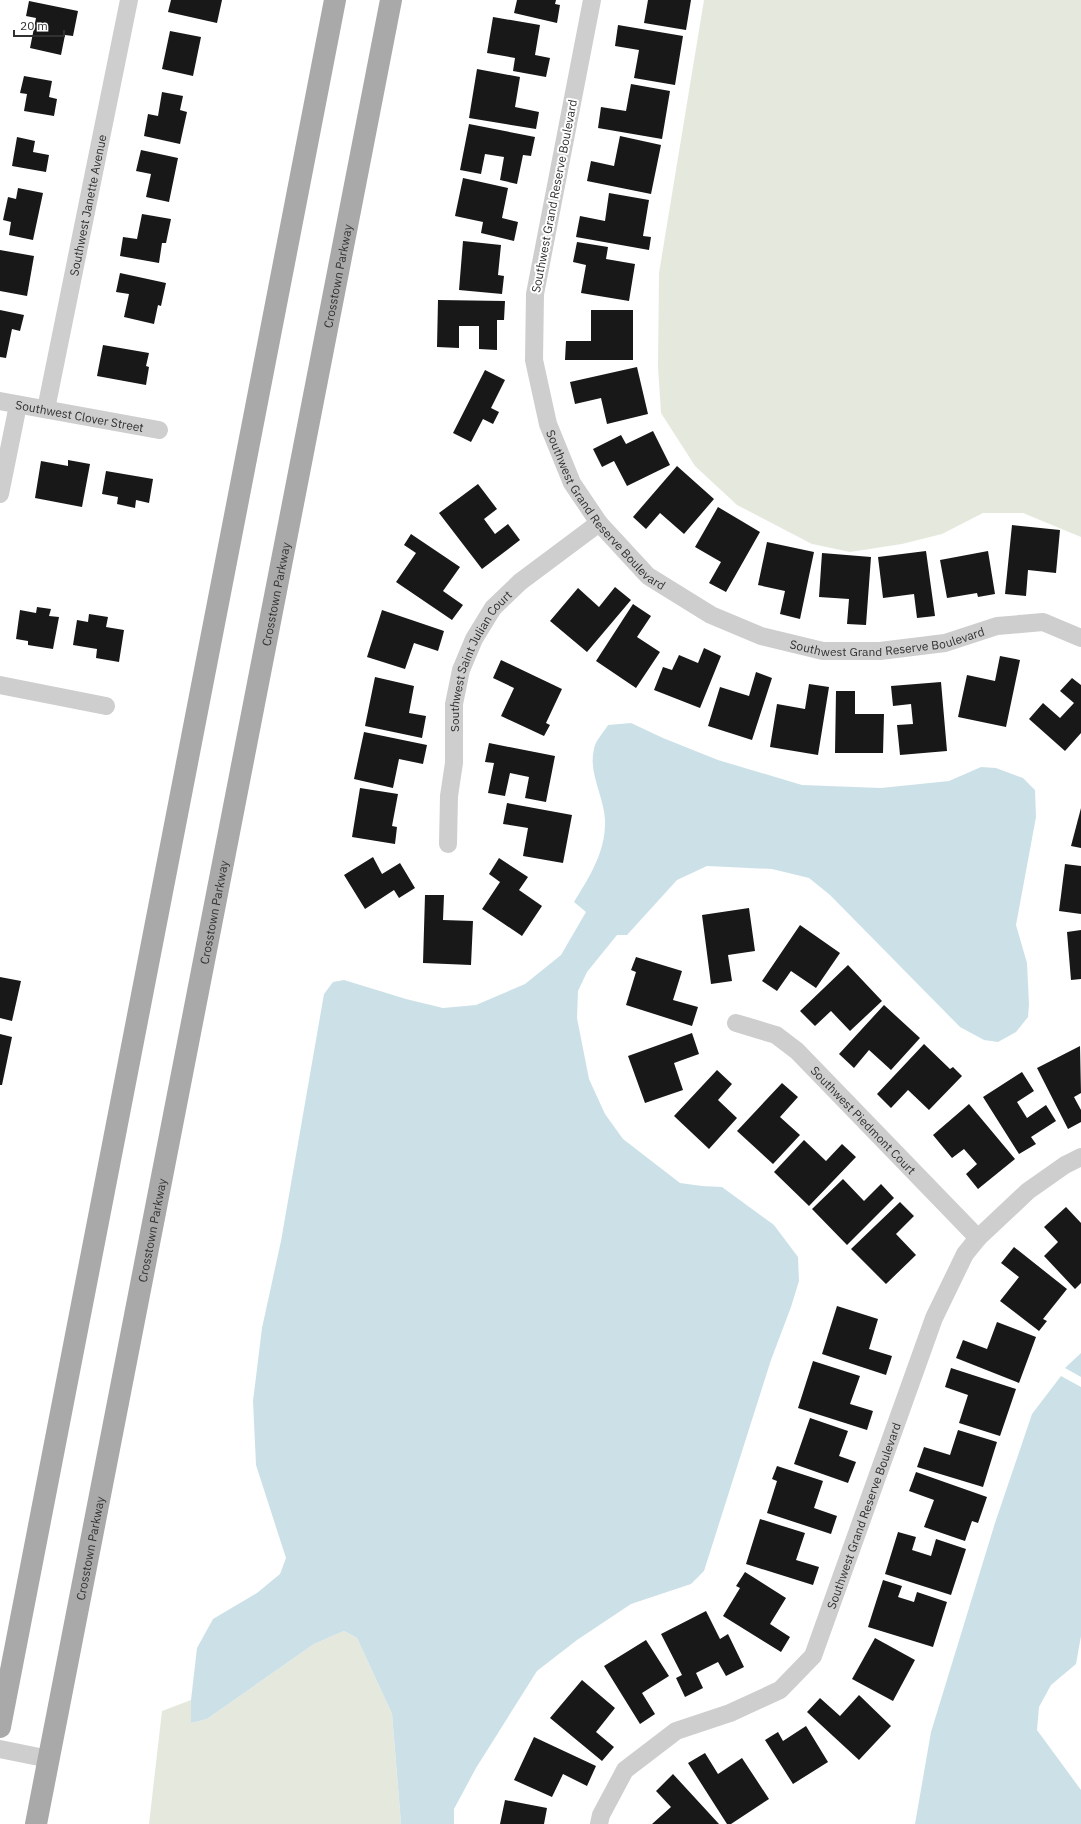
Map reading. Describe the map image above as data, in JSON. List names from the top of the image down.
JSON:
{
  "streets": {
    "main road": ["Crosstown Parkway"],
    "street": [
      "Southwest Grand Reserve Boulevard",
      "Southwest Janette Avenue",
      "Southwest Clover Street",
      "Southwest Saint Julian Court",
      "Southwest Piedmont Court"
    ]
  },
  "crossings": [
    ["Southwest Grand Reserve Boulevard", "Southwest Saint Julian Court"],
    ["Southwest Grand Reserve Boulevard", "Southwest Piedmont Court"],
    ["Southwest Janette Avenue", "Southwest Clover Street"]
  ],
  "scale_bar": "20 m"
}
